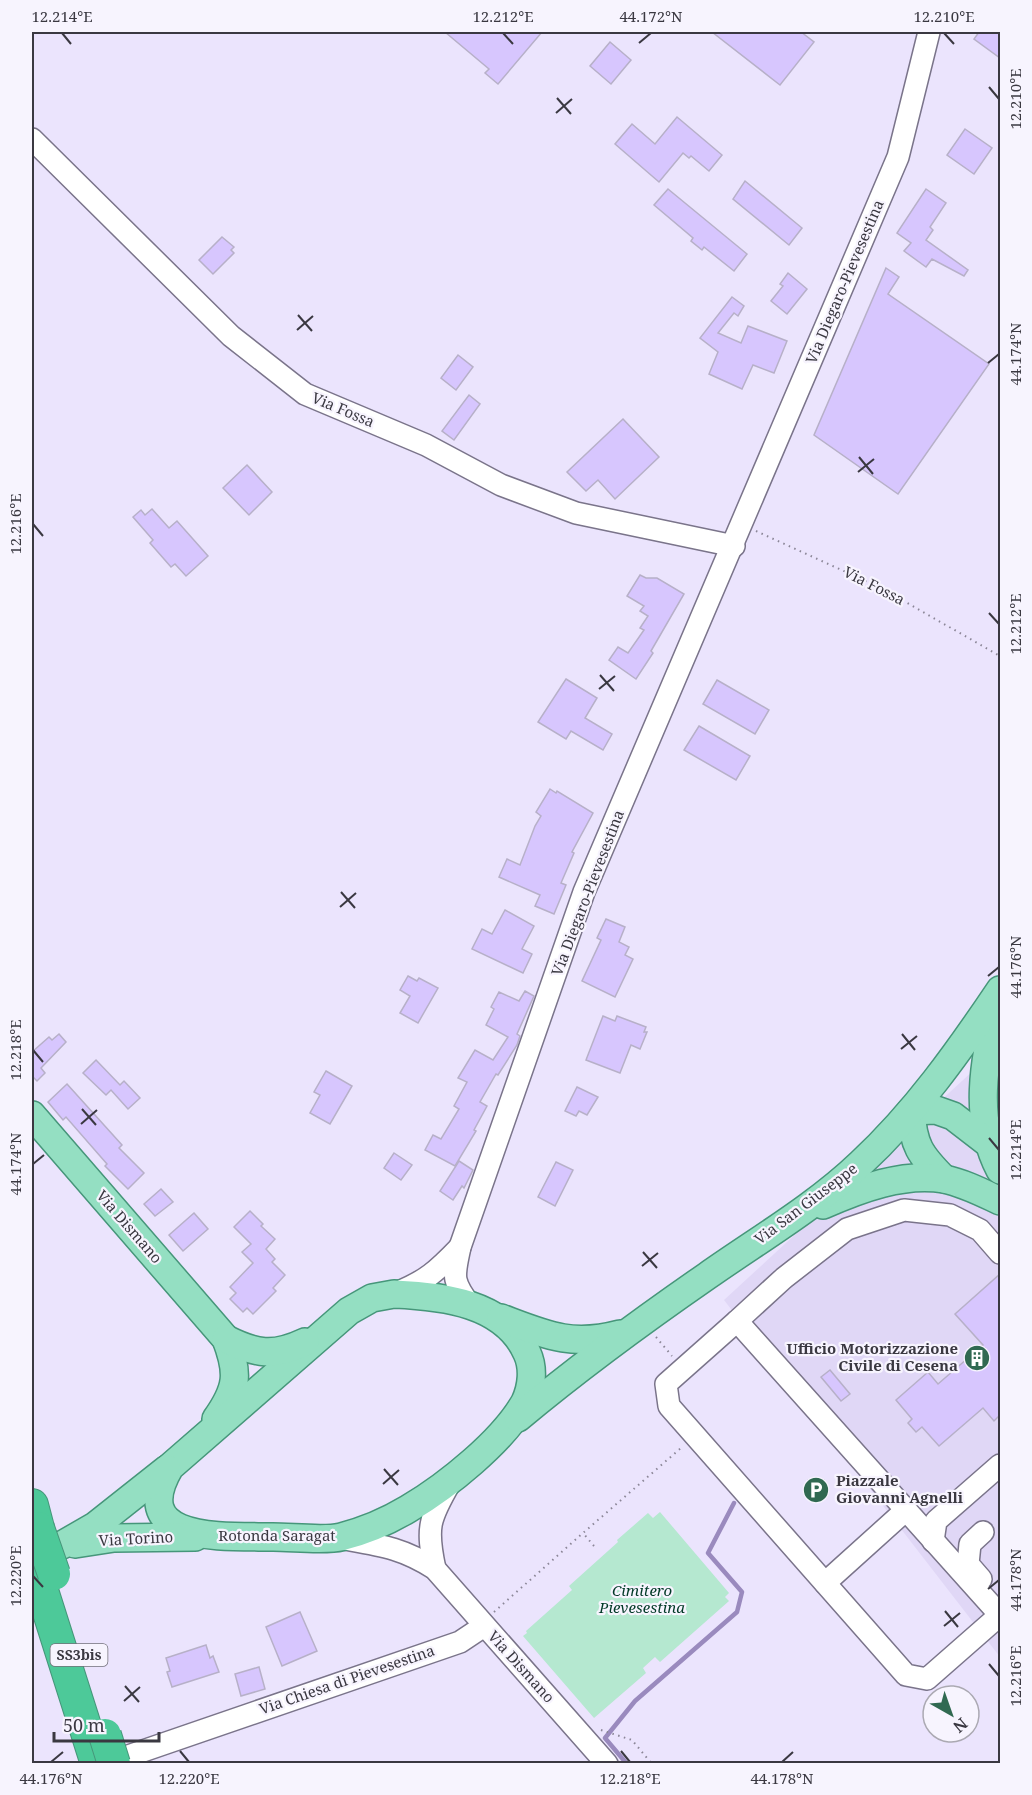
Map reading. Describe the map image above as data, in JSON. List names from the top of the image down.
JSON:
{
  "streets": {
    "highway": ["SS3bis"],
    "main road": [
      "Via San Giuseppe",
      "Via Dismano",
      "Rotonda Saragat",
      "Via Torino"
    ],
    "street": ["Via Diegaro-Pievesestina", "Via Fossa", "Via Chiesa di Pievesestina"]
  },
  "crossings": [
    ["Via Diegaro-Pievesestina", "Via Fossa"],
    ["Via Diegaro-Pievesestina", "Rotonda Saragat"],
    ["Via San Giuseppe", "Rotonda Saragat"],
    ["Via Dismano", "Rotonda Saragat"],
    ["Via Dismano", "Via Chiesa di Pievesestina"],
    ["Rotonda Saragat", "Via Torino"],
    ["Via Torino", "SS3bis"],
    ["SS3bis", "Via Chiesa di Pievesestina"]
  ],
  "parks": ["Cimitero Pievesestina"],
  "places": {
    "building": ["Ufficio Motorizzazione Civile di Cesena"],
    "parking": ["Piazzale Giovanni Agnelli"]
  },
  "scale_bar": "50 m",
  "north": "bottom right",
  "coordinates": [
    "12.214°E",
    "12.212°E",
    "44.172°N",
    "12.210°E",
    "44.174°N",
    "12.216°E",
    "44.176°N",
    "12.218°E",
    "12.220°E",
    "44.178°N"
  ]
}
